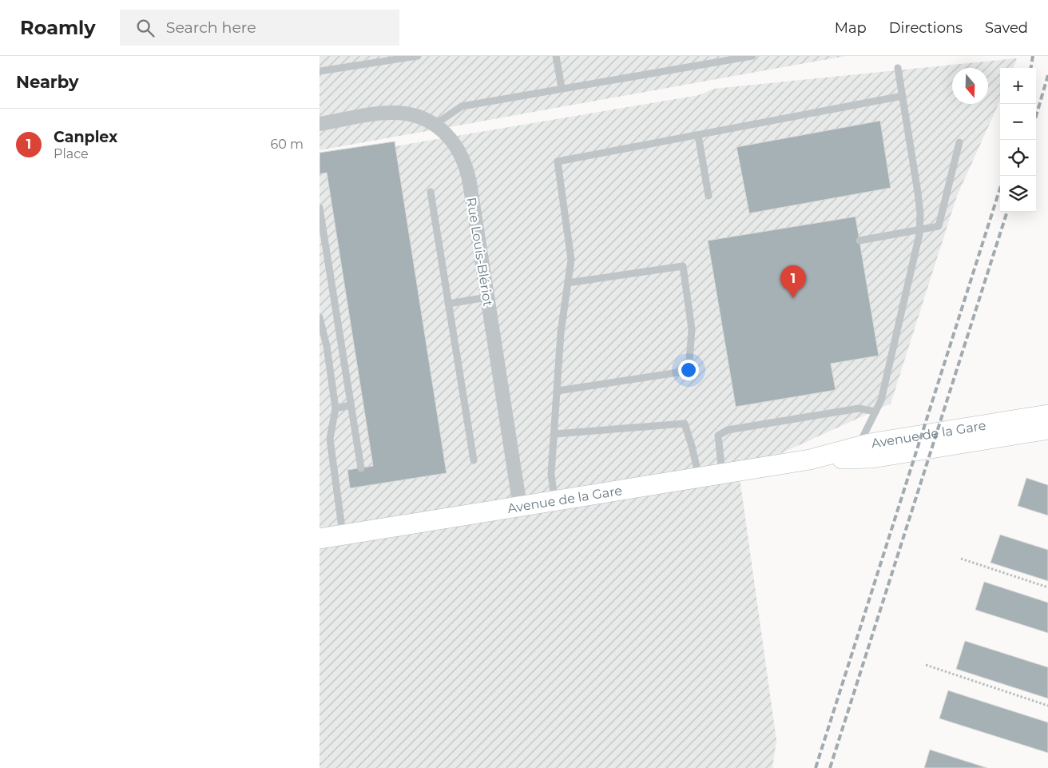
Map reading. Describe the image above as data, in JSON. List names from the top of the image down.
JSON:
{
  "streets": {
    "street": ["Rue Louis-Blériot", "Avenue de la Gare"]
  },
  "crossings": [
    ["Rue Louis-Blériot", "Avenue de la Gare"]
  ],
  "north": "bottom",
  "page": {
    "header": "Roamly",
    "search": "Search here",
    "nav": ["Map", "Directions", "Saved"],
    "heading": "Nearby",
    "map_buttons": ["+", "−"],
    "list": [
      {
        "mark": "1",
        "name": "Canplex",
        "note": "Place",
        "value": "60 m"
      }
    ],
    "pins": "1"
  }
}
